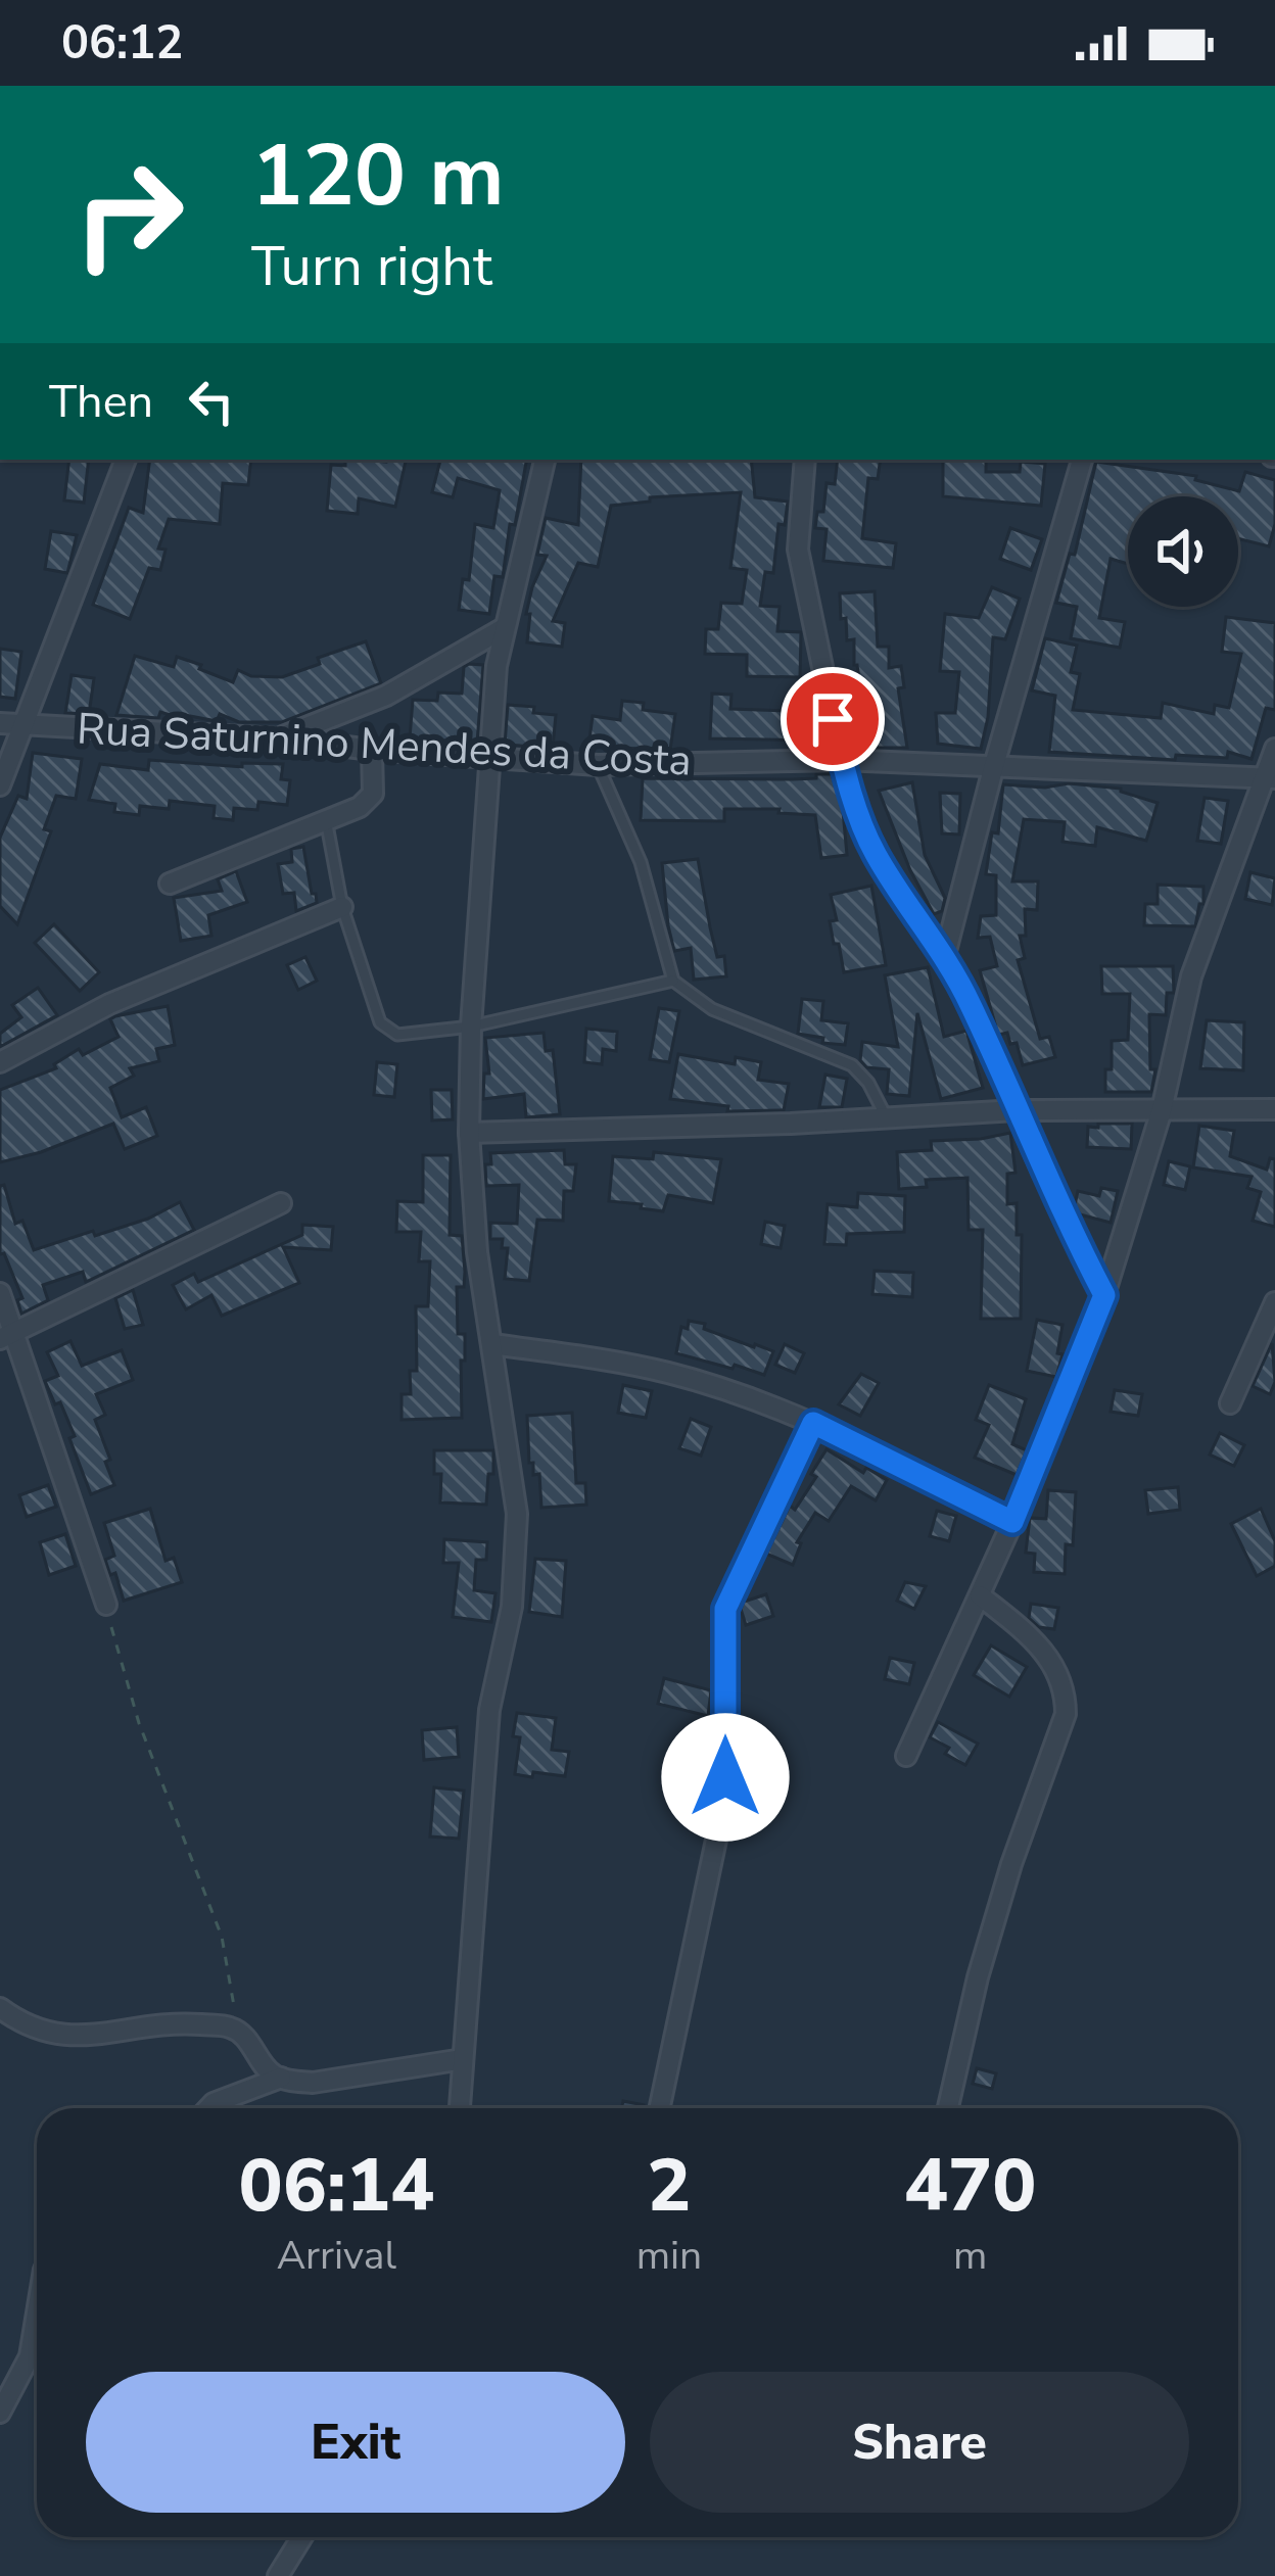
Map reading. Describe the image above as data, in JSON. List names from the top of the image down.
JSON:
{
  "streets": {
    "street": ["Rua Saturnino Mendes da Costa"]
  },
  "page": {
    "status": "06:12",
    "turn": ["120 m", "Turn right"],
    "then": "Then",
    "eta": [
      "06:14",
      "Arrival",
      "2",
      "min",
      "470",
      "m"
    ],
    "buttons": ["Exit", "Share"]
  }
}
